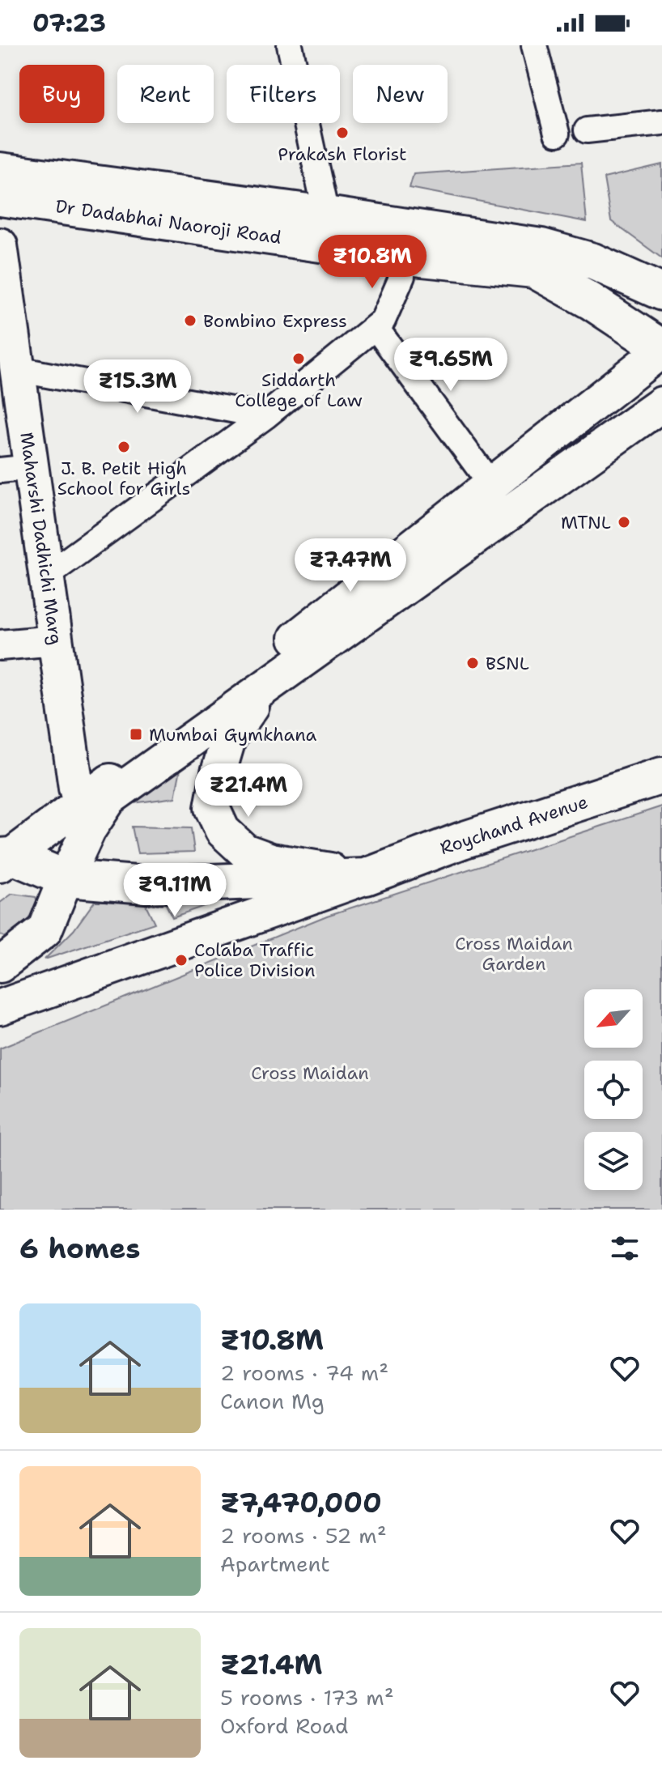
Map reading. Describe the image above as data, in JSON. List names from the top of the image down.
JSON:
{
  "streets": {
    "main road": ["Dr Dadabhai Naoroji Road", "Maharshi Dadhichi Marg", "Roychand Avenue"]
  },
  "parks": ["Cross Maidan Garden", "Cross Maidan"],
  "places": {
    "other": [
      "Prakash Florist",
      "Bombino Express",
      "Siddarth College of Law",
      "J. B. Petit High School for Girls",
      "MTNL",
      "BSNL",
      "Colaba Traffic Police Division"
    ],
    "transit": ["Mumbai Gymkhana"]
  },
  "north": "bottom left",
  "page": {
    "status": "07:23",
    "chip": [
      "Buy",
      "Rent",
      "Filters",
      "New"
    ],
    "price": [
      "₹10.8M",
      "₹9.65M",
      "₹15.3M",
      "₹7.47M",
      "₹21.4M",
      "₹9.11M"
    ],
    "heading": "6 homes",
    "list": [
      {
        "name": "₹10.8M",
        "note": "2 rooms · 74 m² · Canon Mg"
      },
      {
        "name": "₹7,470,000",
        "note": "2 rooms · 52 m² · Apartment"
      },
      {
        "name": "₹21.4M",
        "note": "5 rooms · 173 m² · Oxford Road"
      }
    ]
  }
}
